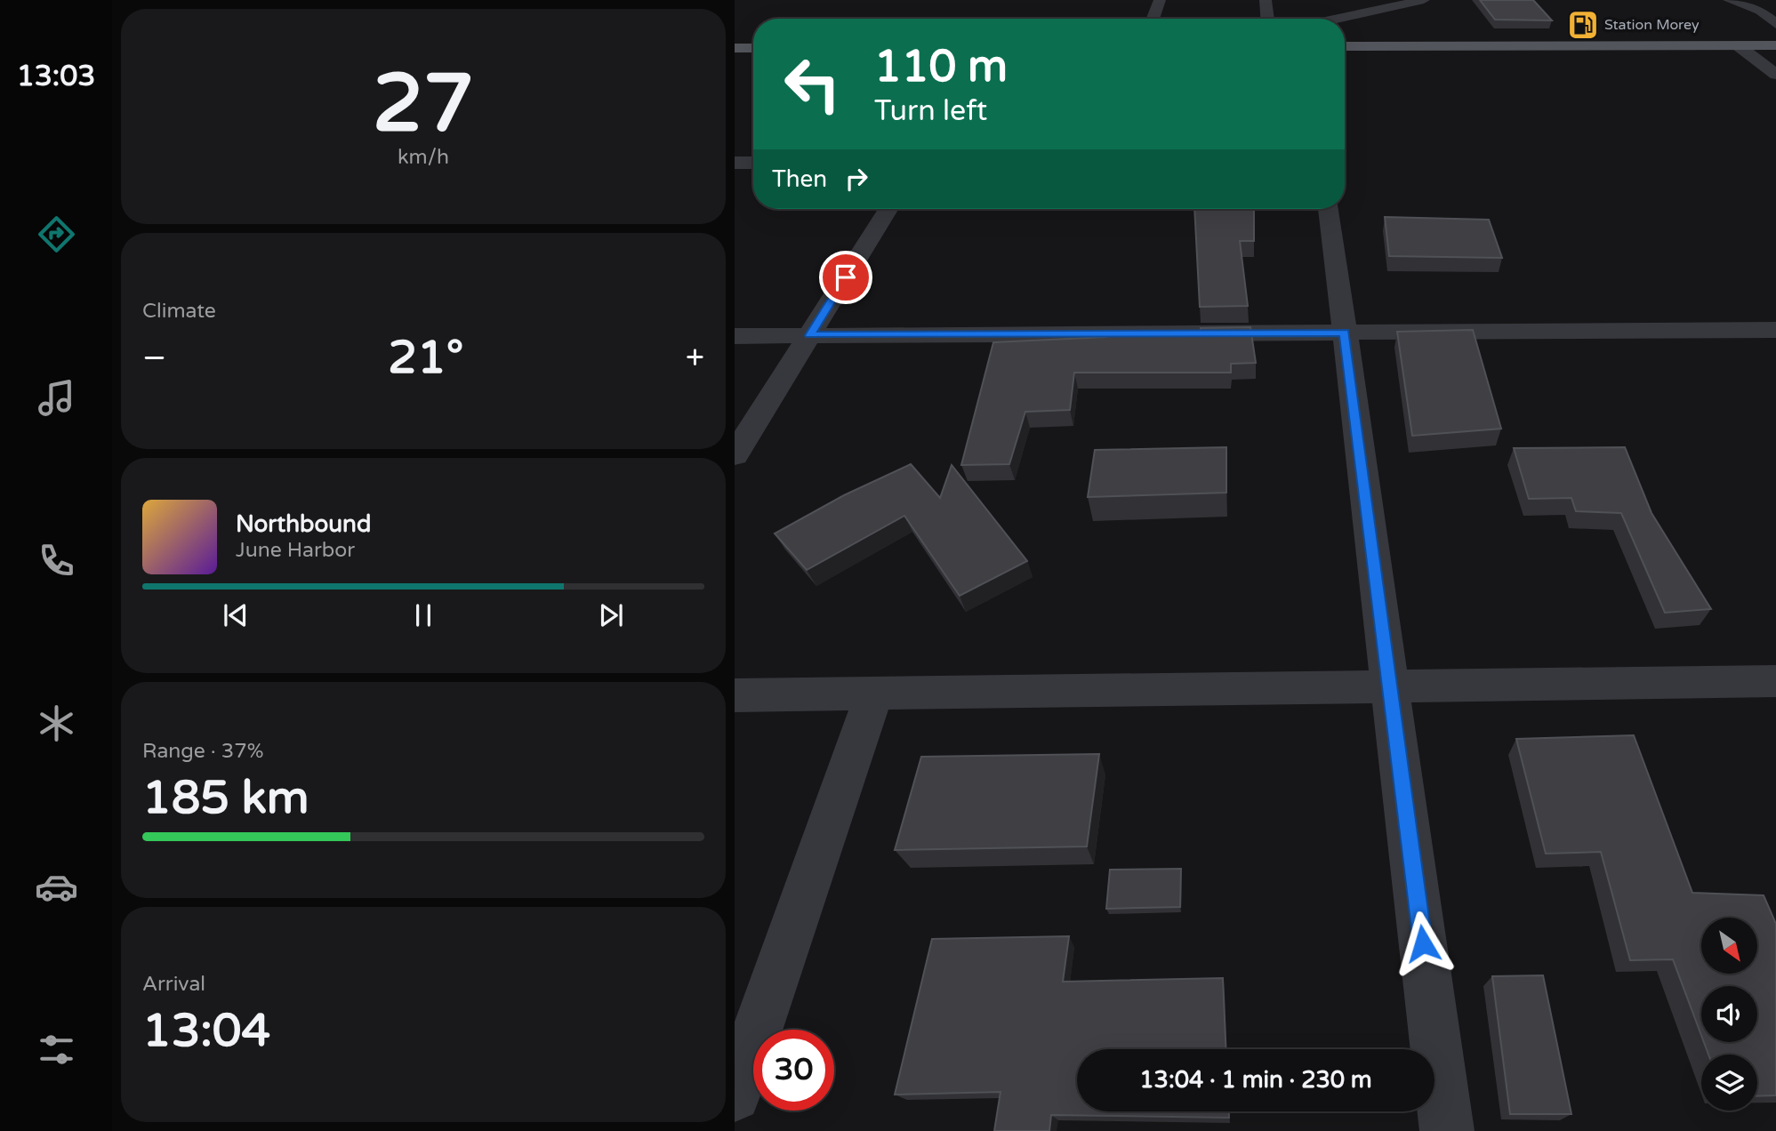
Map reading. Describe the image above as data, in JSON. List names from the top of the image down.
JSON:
{
  "places": {
    "fuel station": ["Station Morey"]
  },
  "north": "bottom right",
  "page": {
    "tabs": "13:03",
    "tile": [
      ["27", "km/h"],
      "Climate",
      ["Range · 37%", "185 km"],
      ["Arrival", "13:04"]
    ],
    "turn": ["110 m", "Turn left"],
    "then": "Then",
    "heat": ["−", "21°", "+"],
    "song": ["Northbound", "June Harbor"],
    "limit": "30",
    "trip": "13:04 · 1 min · 230 m"
  }
}
